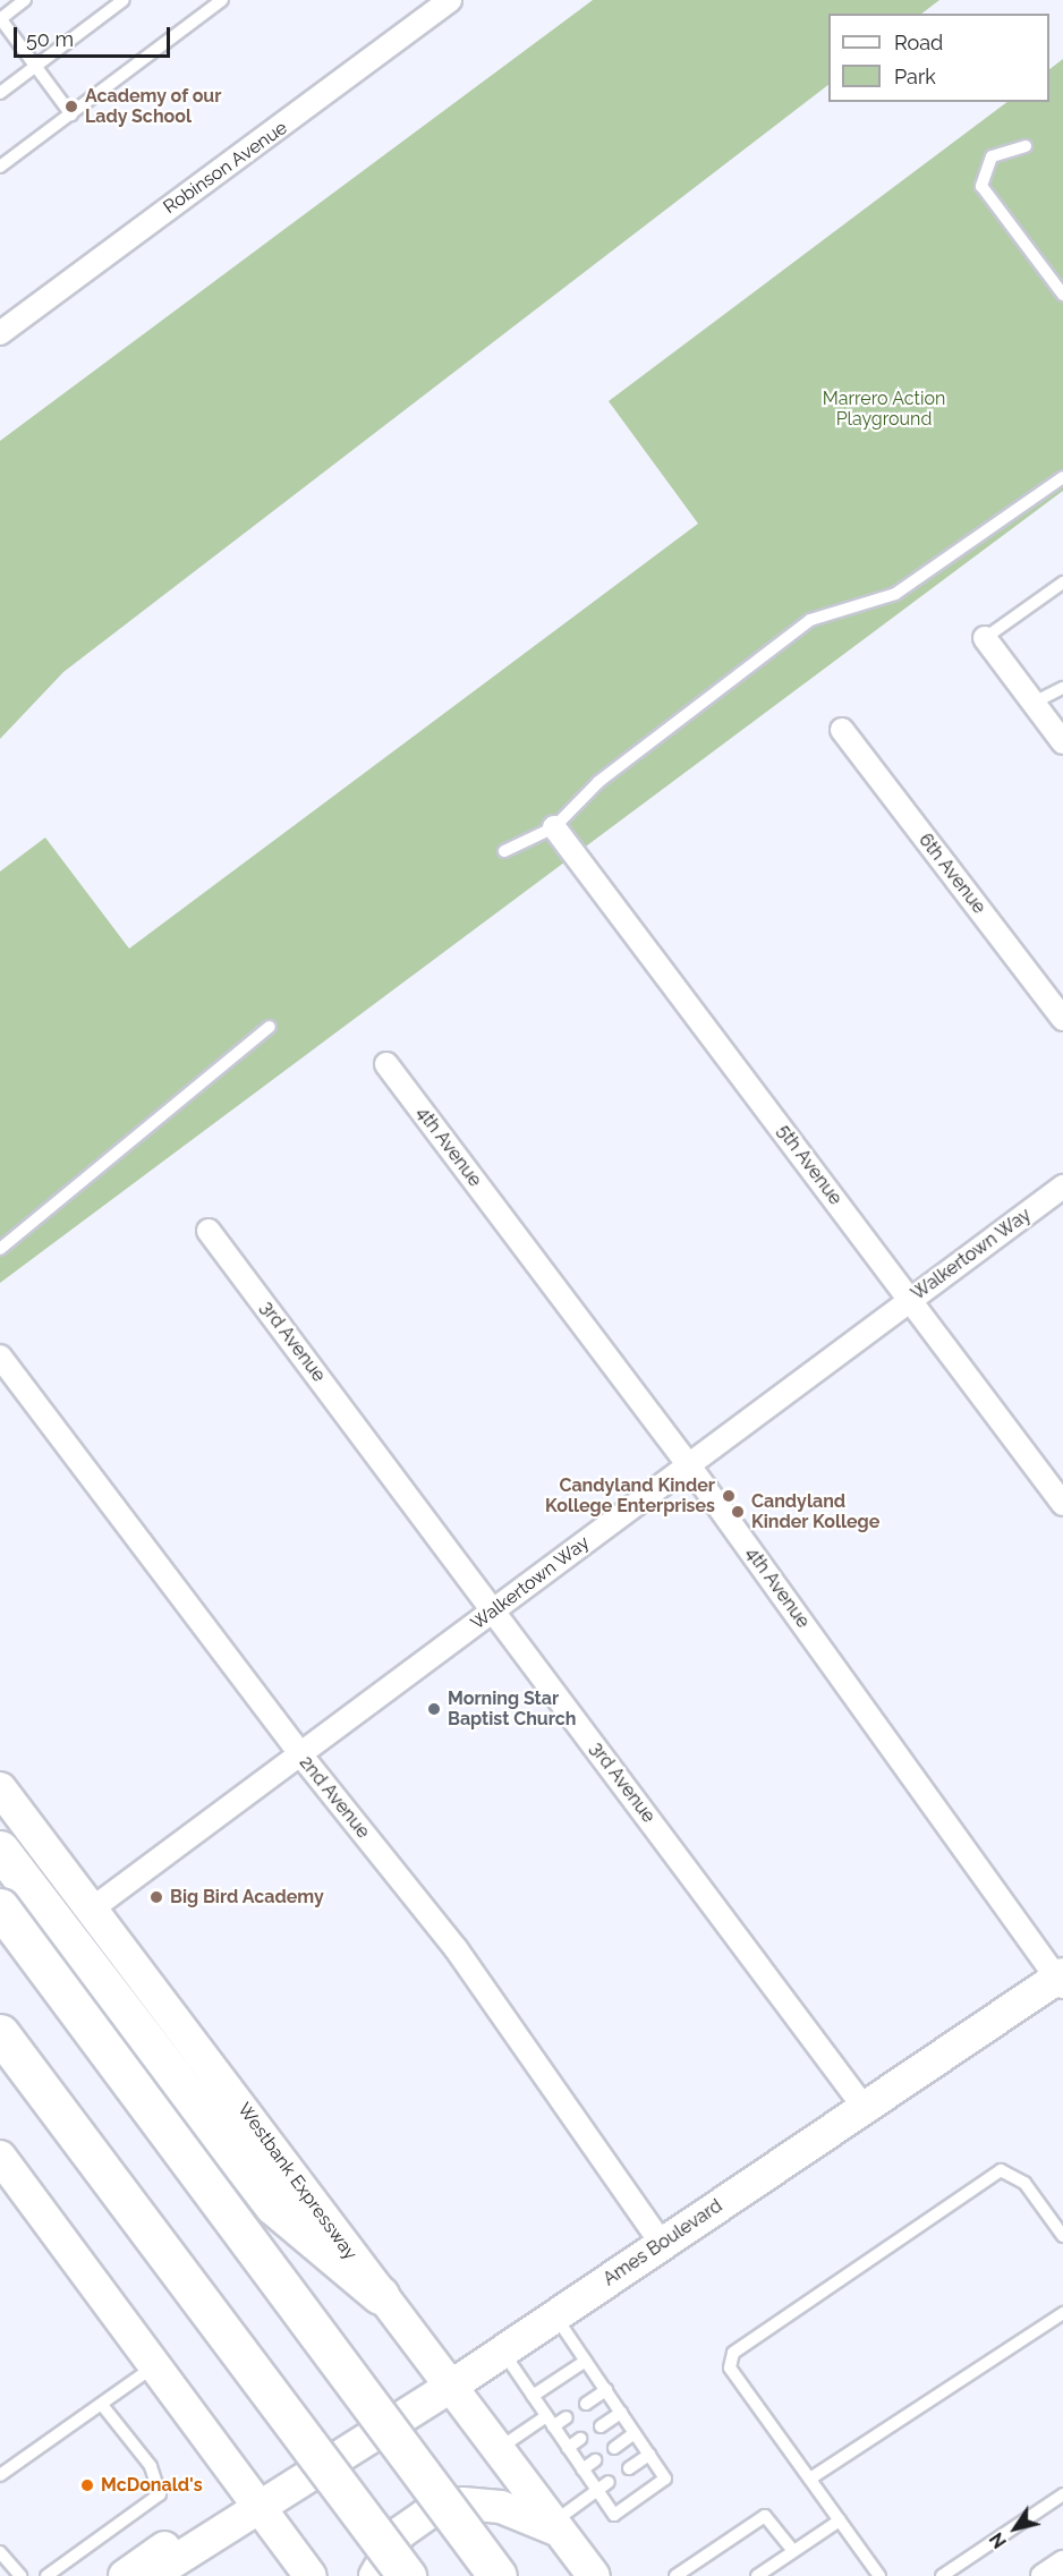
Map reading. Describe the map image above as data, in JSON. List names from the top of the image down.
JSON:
{
  "streets": {
    "main road": ["Westbank Expressway", "Ames Boulevard"],
    "street": [
      "Robinson Avenue",
      "6th Avenue",
      "4th Avenue",
      "5th Avenue",
      "Walkertown Way",
      "3rd Avenue",
      "2nd Avenue"
    ]
  },
  "crossings": [
    ["4th Avenue", "Walkertown Way"],
    ["4th Avenue", "Ames Boulevard"],
    ["5th Avenue", "Walkertown Way"],
    ["Walkertown Way", "3rd Avenue"],
    ["Walkertown Way", "2nd Avenue"],
    ["Walkertown Way", "Westbank Expressway"],
    ["3rd Avenue", "Ames Boulevard"],
    ["2nd Avenue", "Ames Boulevard"],
    ["Westbank Expressway", "Ames Boulevard"]
  ],
  "parks": ["Marrero Action Playground"],
  "places": [
    "Academy of our Lady School",
    "Candyland Kinder Kollege Enterprises",
    "Candyland Kinder Kollege",
    "Morning Star Baptist Church",
    "Big Bird Academy",
    "McDonald's"
  ],
  "legend": ["Road", "Park"],
  "scale_bar": "50 m",
  "north": "bottom left"
}
